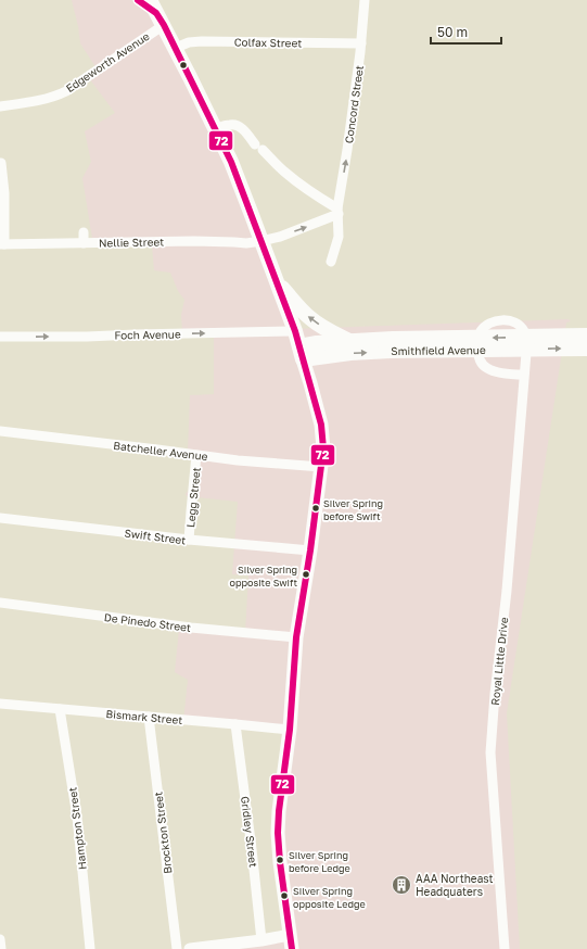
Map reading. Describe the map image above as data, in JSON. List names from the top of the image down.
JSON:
{
  "streets": {
    "main road": ["Smithfield Avenue"],
    "street": [
      "Colfax Street",
      "Edgeworth Avenue",
      "Concord Street",
      "Nellie Street",
      "Foch Avenue",
      "Batcheller Avenue",
      "Legg Street",
      "Swift Street",
      "De Pinedo Street",
      "Royal Little Drive",
      "Bismark Street",
      "Hampton Street",
      "Gridley Street",
      "Brockton Street"
    ]
  },
  "crossings": [
    ["Colfax Street", "Concord Street"],
    ["Concord Street", "Nellie Street"],
    ["Batcheller Avenue", "Legg Street"],
    ["Legg Street", "Swift Street"],
    ["Bismark Street", "Hampton Street"],
    ["Bismark Street", "Gridley Street"],
    ["Bismark Street", "Brockton Street"]
  ],
  "one_way": ["Concord Street", "Foch Avenue"],
  "places": {
    "other": [
      "Silver Spring before Swift",
      "Silver Spring opposite Swift",
      "Silver Spring before Ledge",
      "Silver Spring opposite Ledge"
    ],
    "building": ["AAA Northeast Headquaters"]
  },
  "lines": ["transit line 72"],
  "scale_bar": "50 m"
}
